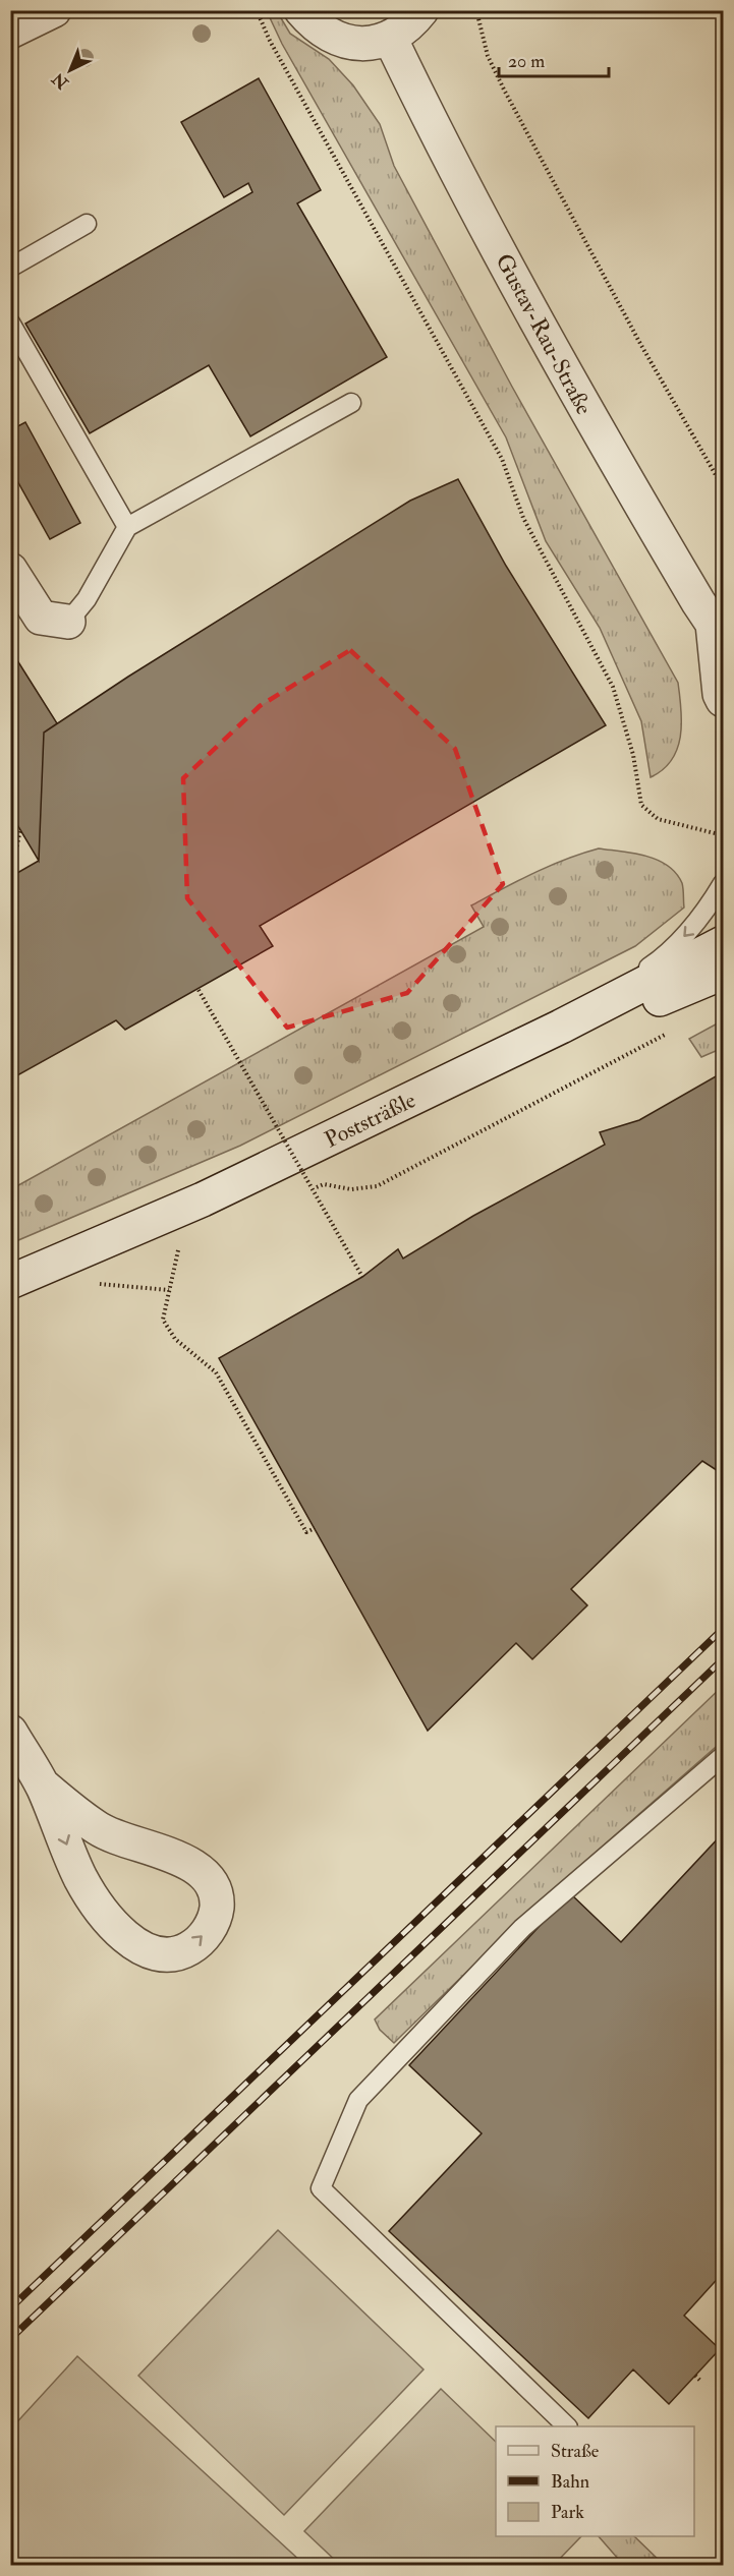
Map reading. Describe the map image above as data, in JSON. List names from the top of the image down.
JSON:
{
  "streets": {
    "street": ["Gustav-Rau-Straße", "Poststräßle"]
  },
  "legend": ["Straße", "Bahn", "Park"],
  "scale_bar": "20 m",
  "north": "bottom left"
}
